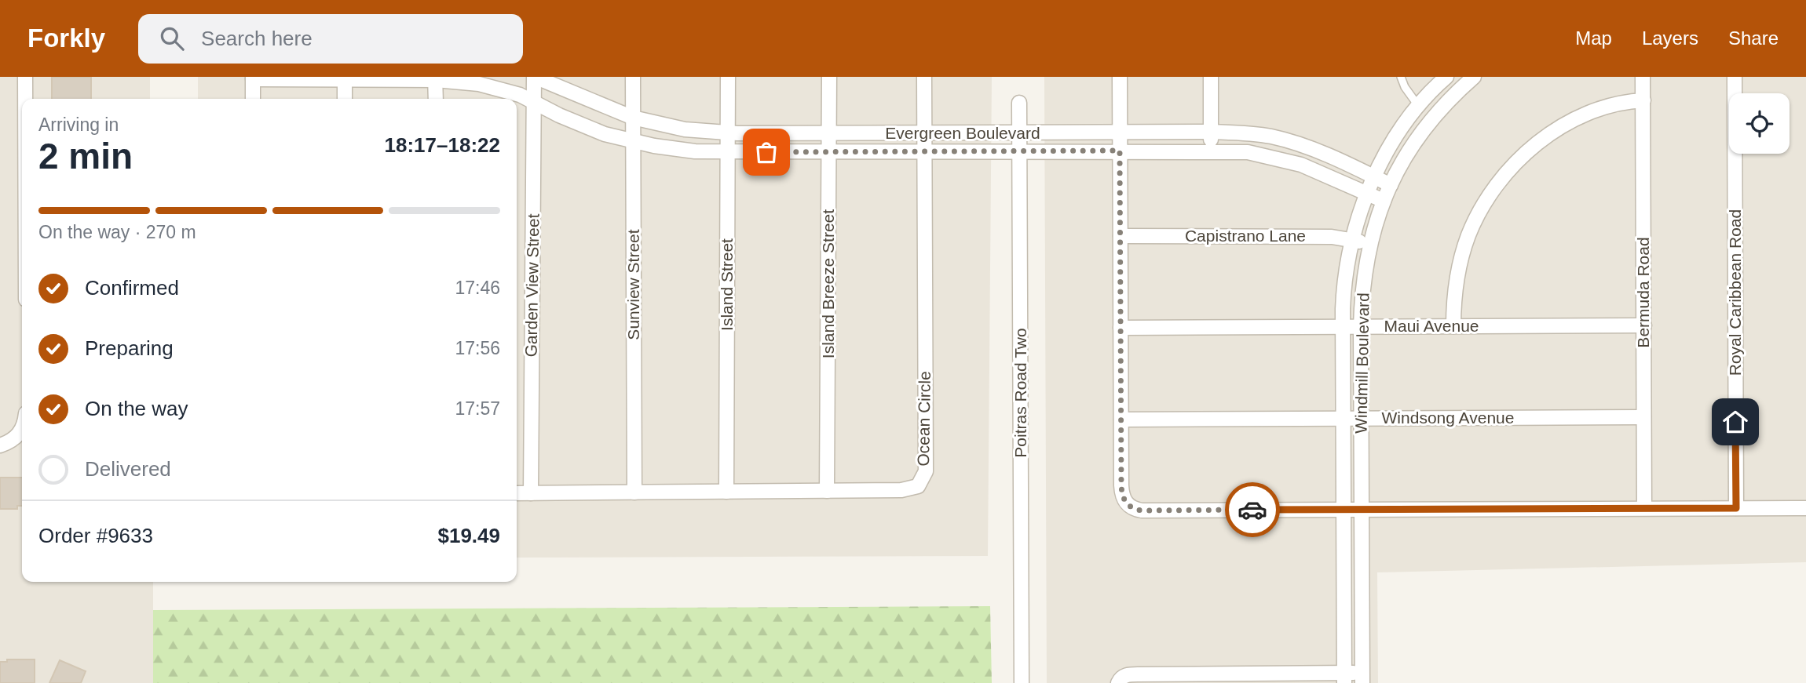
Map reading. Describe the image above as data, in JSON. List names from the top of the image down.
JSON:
{
  "streets": {
    "street": [
      "Evergreen Boulevard",
      "Capistrano Lane",
      "Island Breeze Street",
      "Sunview Street",
      "Island Street",
      "Garden View Street",
      "Bermuda Road",
      "Royal Caribbean Road",
      "Maui Avenue",
      "Windmill Boulevard",
      "Poitras Road Two",
      "Windsong Avenue",
      "Ocean Circle"
    ]
  },
  "crossings": [
    ["Evergreen Boulevard", "Island Breeze Street"],
    ["Evergreen Boulevard", "Sunview Street"],
    ["Evergreen Boulevard", "Island Street"],
    ["Evergreen Boulevard", "Garden View Street"],
    ["Evergreen Boulevard", "Windmill Boulevard"],
    ["Evergreen Boulevard", "Poitras Road Two"],
    ["Evergreen Boulevard", "Ocean Circle"],
    ["Capistrano Lane", "Windmill Boulevard"],
    ["Island Breeze Street", "Ocean Circle"],
    ["Sunview Street", "Ocean Circle"],
    ["Island Street", "Ocean Circle"],
    ["Garden View Street", "Ocean Circle"],
    ["Bermuda Road", "Maui Avenue"],
    ["Bermuda Road", "Windsong Avenue"],
    ["Maui Avenue", "Windmill Boulevard"],
    ["Windmill Boulevard", "Windsong Avenue"]
  ],
  "page": {
    "header": "Forkly",
    "search": "Search here",
    "nav": ["Map", "Layers", "Share"],
    "heading": ["2 min", "Arriving in", "18:17–18:22"],
    "panel": ["Order #9633", "$19.49"],
    "bar": "On the way · 270 m",
    "list": [
      ["Confirmed", "17:46"],
      ["Preparing", "17:56"],
      ["On the way", "17:57"],
      "Delivered"
    ]
  }
}
